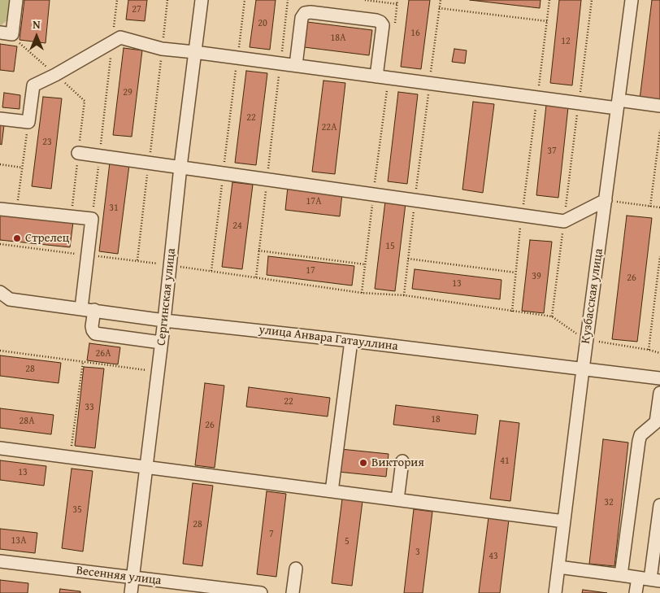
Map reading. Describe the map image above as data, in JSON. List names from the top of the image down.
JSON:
{
  "streets": {
    "street": [
      "Кузбасская улица",
      "Сергинская улица",
      "улица Анвара Гатауллина",
      "Весенняя улица"
    ]
  },
  "crossings": [
    ["Кузбасская улица", "улица Анвара Гатауллина"],
    ["Сергинская улица", "улица Анвара Гатауллина"],
    ["Сергинская улица", "Весенняя улица"]
  ],
  "places": ["Стрелец", "Виктория"],
  "house_numbers": [
    "27",
    "20",
    "16",
    "18А",
    "12",
    "29",
    "22",
    "22А",
    "23",
    "37",
    "17А",
    "31",
    "24",
    "15",
    "17",
    "39",
    "26",
    "13",
    "26А",
    "28",
    "22",
    "33",
    "18",
    "28А",
    "26",
    "41",
    "13",
    "32",
    "35",
    "28",
    "7",
    "13А",
    "5",
    "3",
    "43"
  ],
  "north": "top"
}
